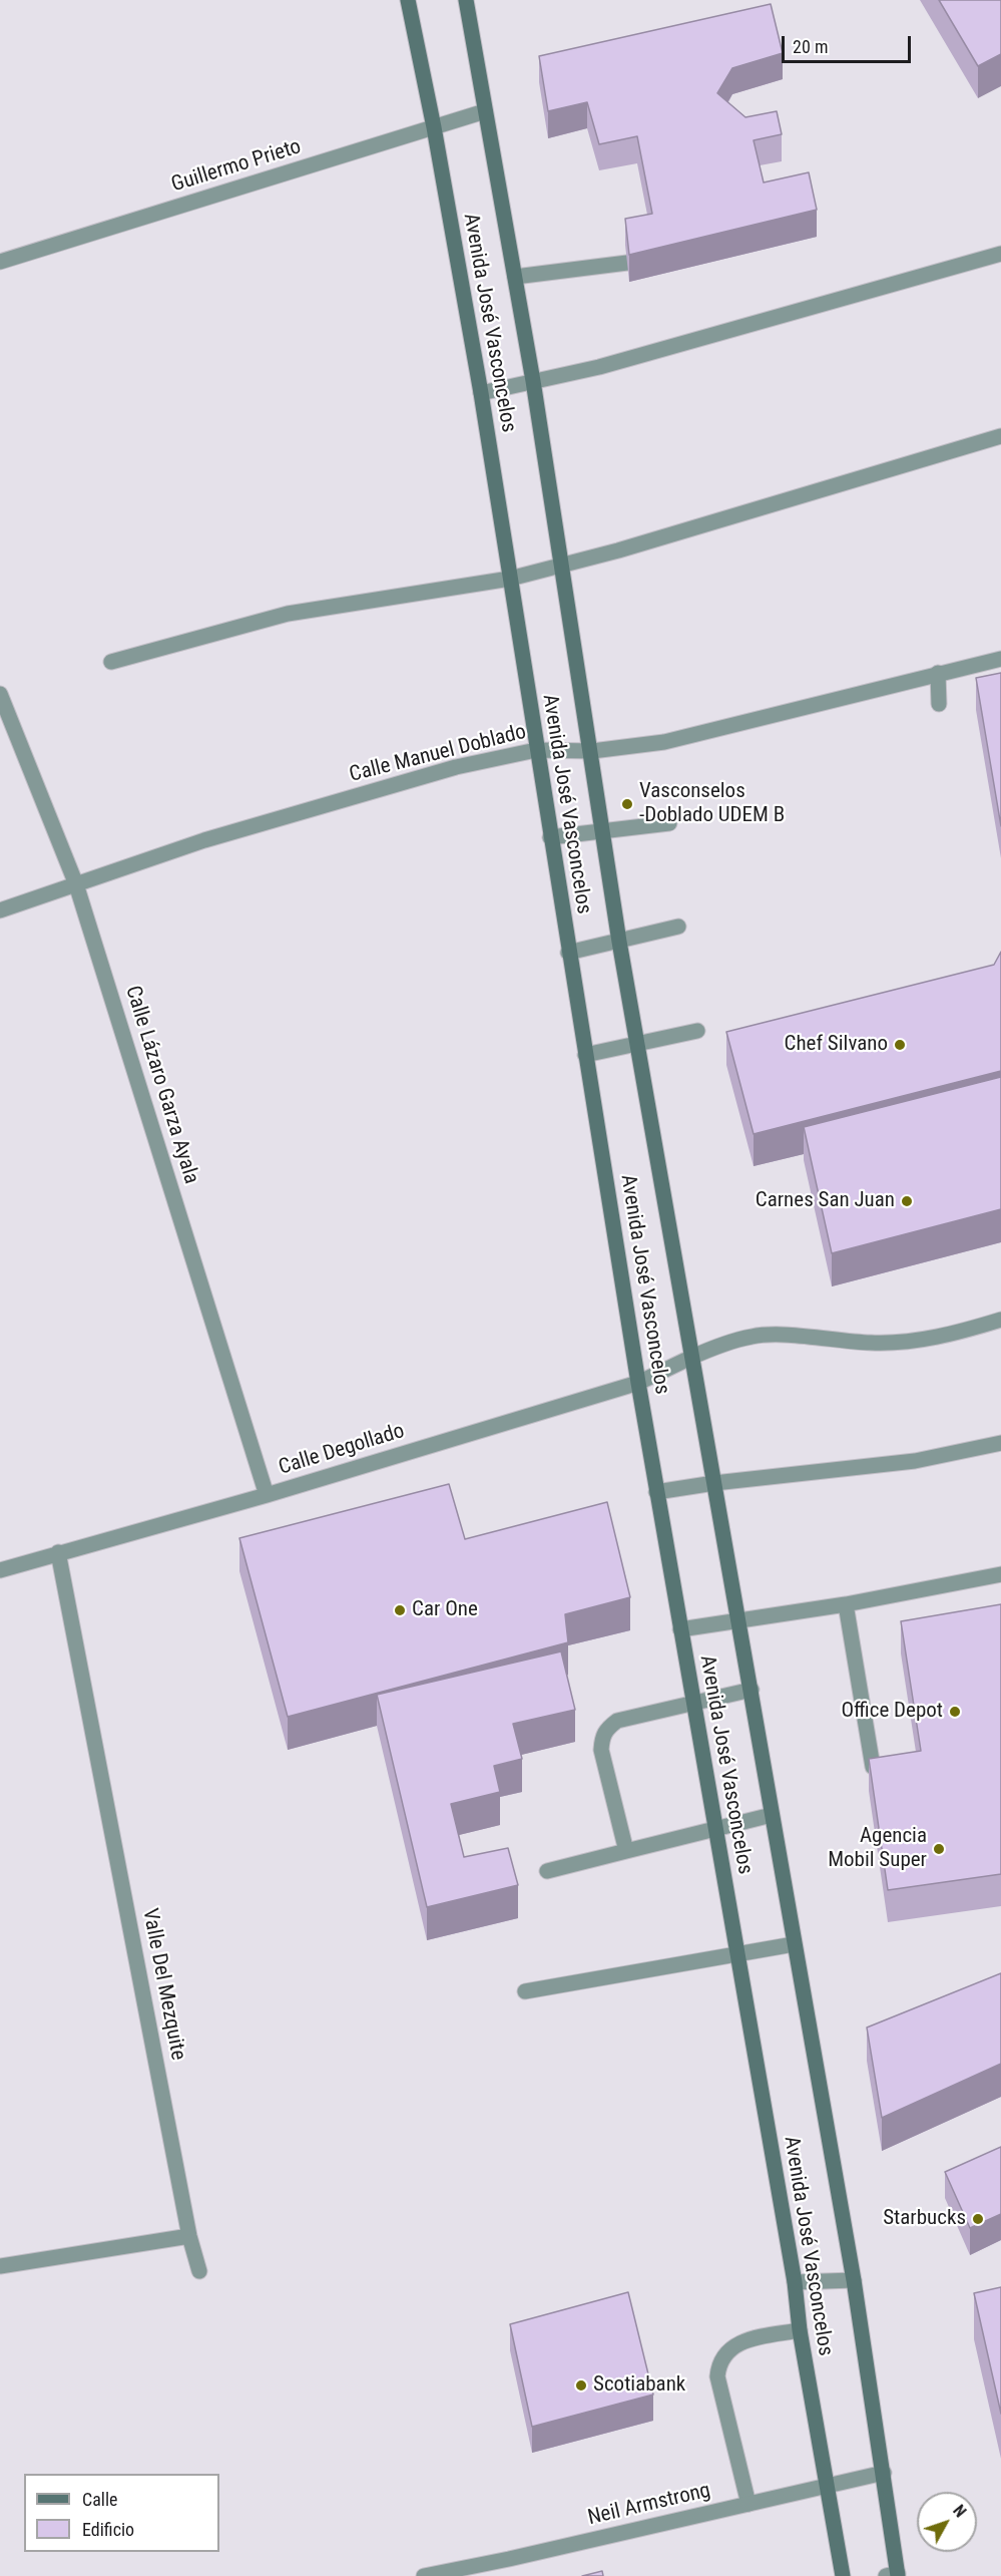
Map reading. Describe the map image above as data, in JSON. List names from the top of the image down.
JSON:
{
  "streets": {
    "main road": ["Avenida José Vasconcelos"],
    "street": [
      "Guillermo Prieto",
      "Calle Manuel Doblado",
      "Calle Lázaro Garza Ayala",
      "Calle Degollado",
      "Valle Del Mezquite",
      "Neil Armstrong"
    ]
  },
  "crossings": [
    ["Guillermo Prieto", "Avenida José Vasconcelos"],
    ["Avenida José Vasconcelos", "Calle Manuel Doblado"],
    ["Avenida José Vasconcelos", "Calle Degollado"],
    ["Avenida José Vasconcelos", "Neil Armstrong"],
    ["Calle Manuel Doblado", "Calle Lázaro Garza Ayala"],
    ["Calle Lázaro Garza Ayala", "Calle Degollado"],
    ["Calle Degollado", "Valle Del Mezquite"]
  ],
  "places": [
    "Vasconselos -Doblado UDEM B",
    "Chef Silvano",
    "Carnes San Juan",
    "Car One",
    "Office Depot",
    "Agencia Mobil Super",
    "Starbucks",
    "Scotiabank"
  ],
  "legend": ["Calle", "Edificio"],
  "scale_bar": "20 m",
  "north": "top right"
}
